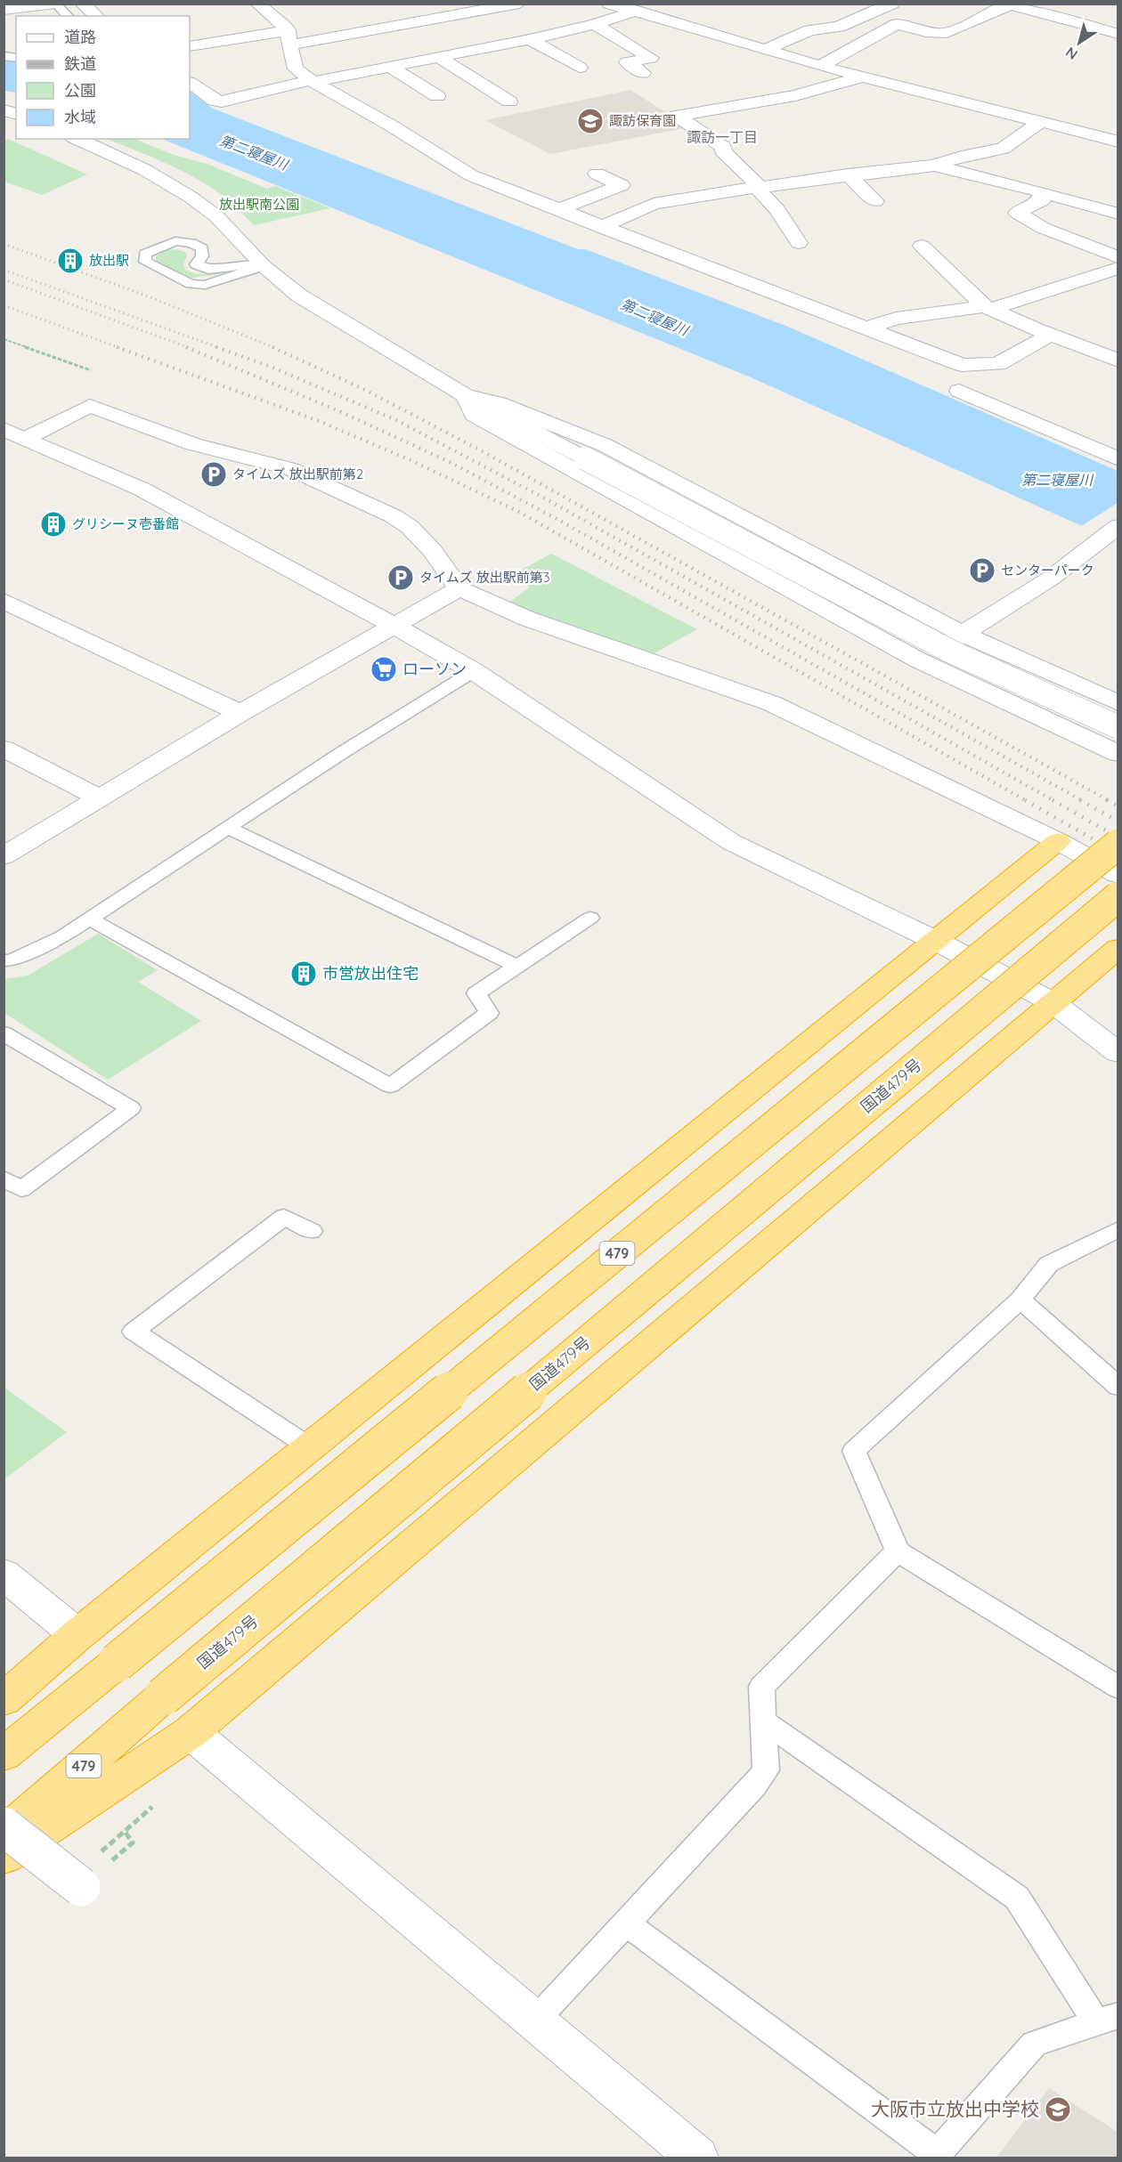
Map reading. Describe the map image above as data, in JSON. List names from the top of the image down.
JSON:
{
  "streets": {
    "highway": ["国道479号", "479"]
  },
  "districts": ["諏訪一丁目"],
  "water": ["第二寝屋川"],
  "parks": ["放出駅南公園"],
  "places": {
    "school or university": ["諏訪保育園", "大阪市立放出中学校"],
    "building": ["放出駅", "グリシーヌ壱番館", "市営放出住宅"],
    "parking": ["タイムズ 放出駅前第2", "センターパーク", "タイムズ 放出駅前第3"],
    "supermarket": ["ローソン"]
  },
  "legend": [
    "道路",
    "鉄道",
    "公園",
    "水域"
  ],
  "north": "bottom left"
}
